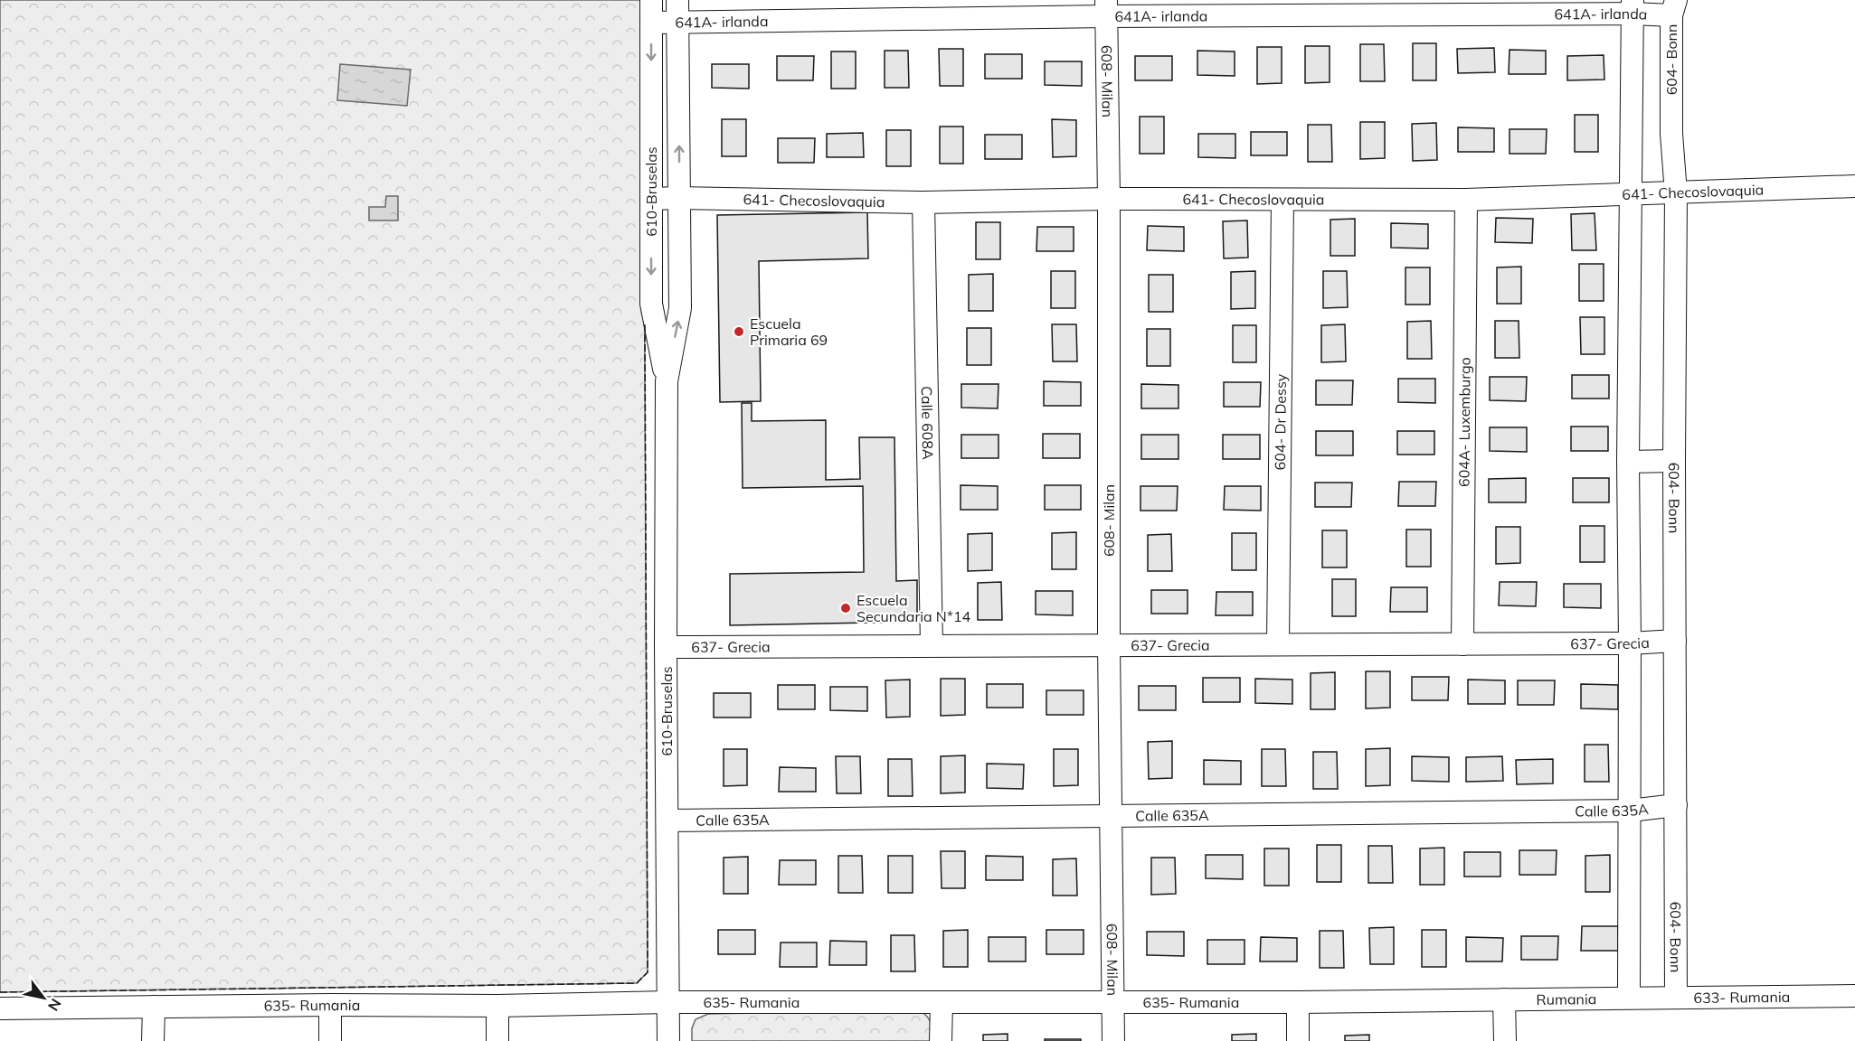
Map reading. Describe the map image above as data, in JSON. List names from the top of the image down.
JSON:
{
  "streets": {
    "street": [
      "641A- irlanda",
      "604- Bonn",
      "608- Milan",
      "610-Bruselas",
      "641- Checoslovaquia",
      "604- Dr Dessy",
      "604A- Luxemburgo",
      "Calle 608A",
      "637- Grecia",
      "Calle 635A",
      "633- Rumania",
      "Rumania",
      "635- Rumania"
    ]
  },
  "crossings": [
    ["641A- irlanda", "604- Bonn"],
    ["641A- irlanda", "608- Milan"],
    ["641A- irlanda", "610-Bruselas"],
    ["604- Bonn", "641- Checoslovaquia"],
    ["604- Bonn", "637- Grecia"],
    ["604- Bonn", "Calle 635A"],
    ["604- Bonn", "633- Rumania"],
    ["608- Milan", "641- Checoslovaquia"],
    ["608- Milan", "637- Grecia"],
    ["608- Milan", "Calle 635A"],
    ["608- Milan", "635- Rumania"],
    ["610-Bruselas", "641- Checoslovaquia"],
    ["610-Bruselas", "637- Grecia"],
    ["610-Bruselas", "Calle 635A"],
    ["610-Bruselas", "635- Rumania"],
    ["641- Checoslovaquia", "604- Dr Dessy"],
    ["641- Checoslovaquia", "604A- Luxemburgo"],
    ["641- Checoslovaquia", "Calle 608A"],
    ["604- Dr Dessy", "637- Grecia"],
    ["604A- Luxemburgo", "637- Grecia"],
    ["Calle 608A", "637- Grecia"],
    ["633- Rumania", "Rumania"],
    ["Rumania", "635- Rumania"]
  ],
  "places": ["Escuela Primaria 69", "Escuela Secundaria N*14"],
  "north": "bottom right"
}
